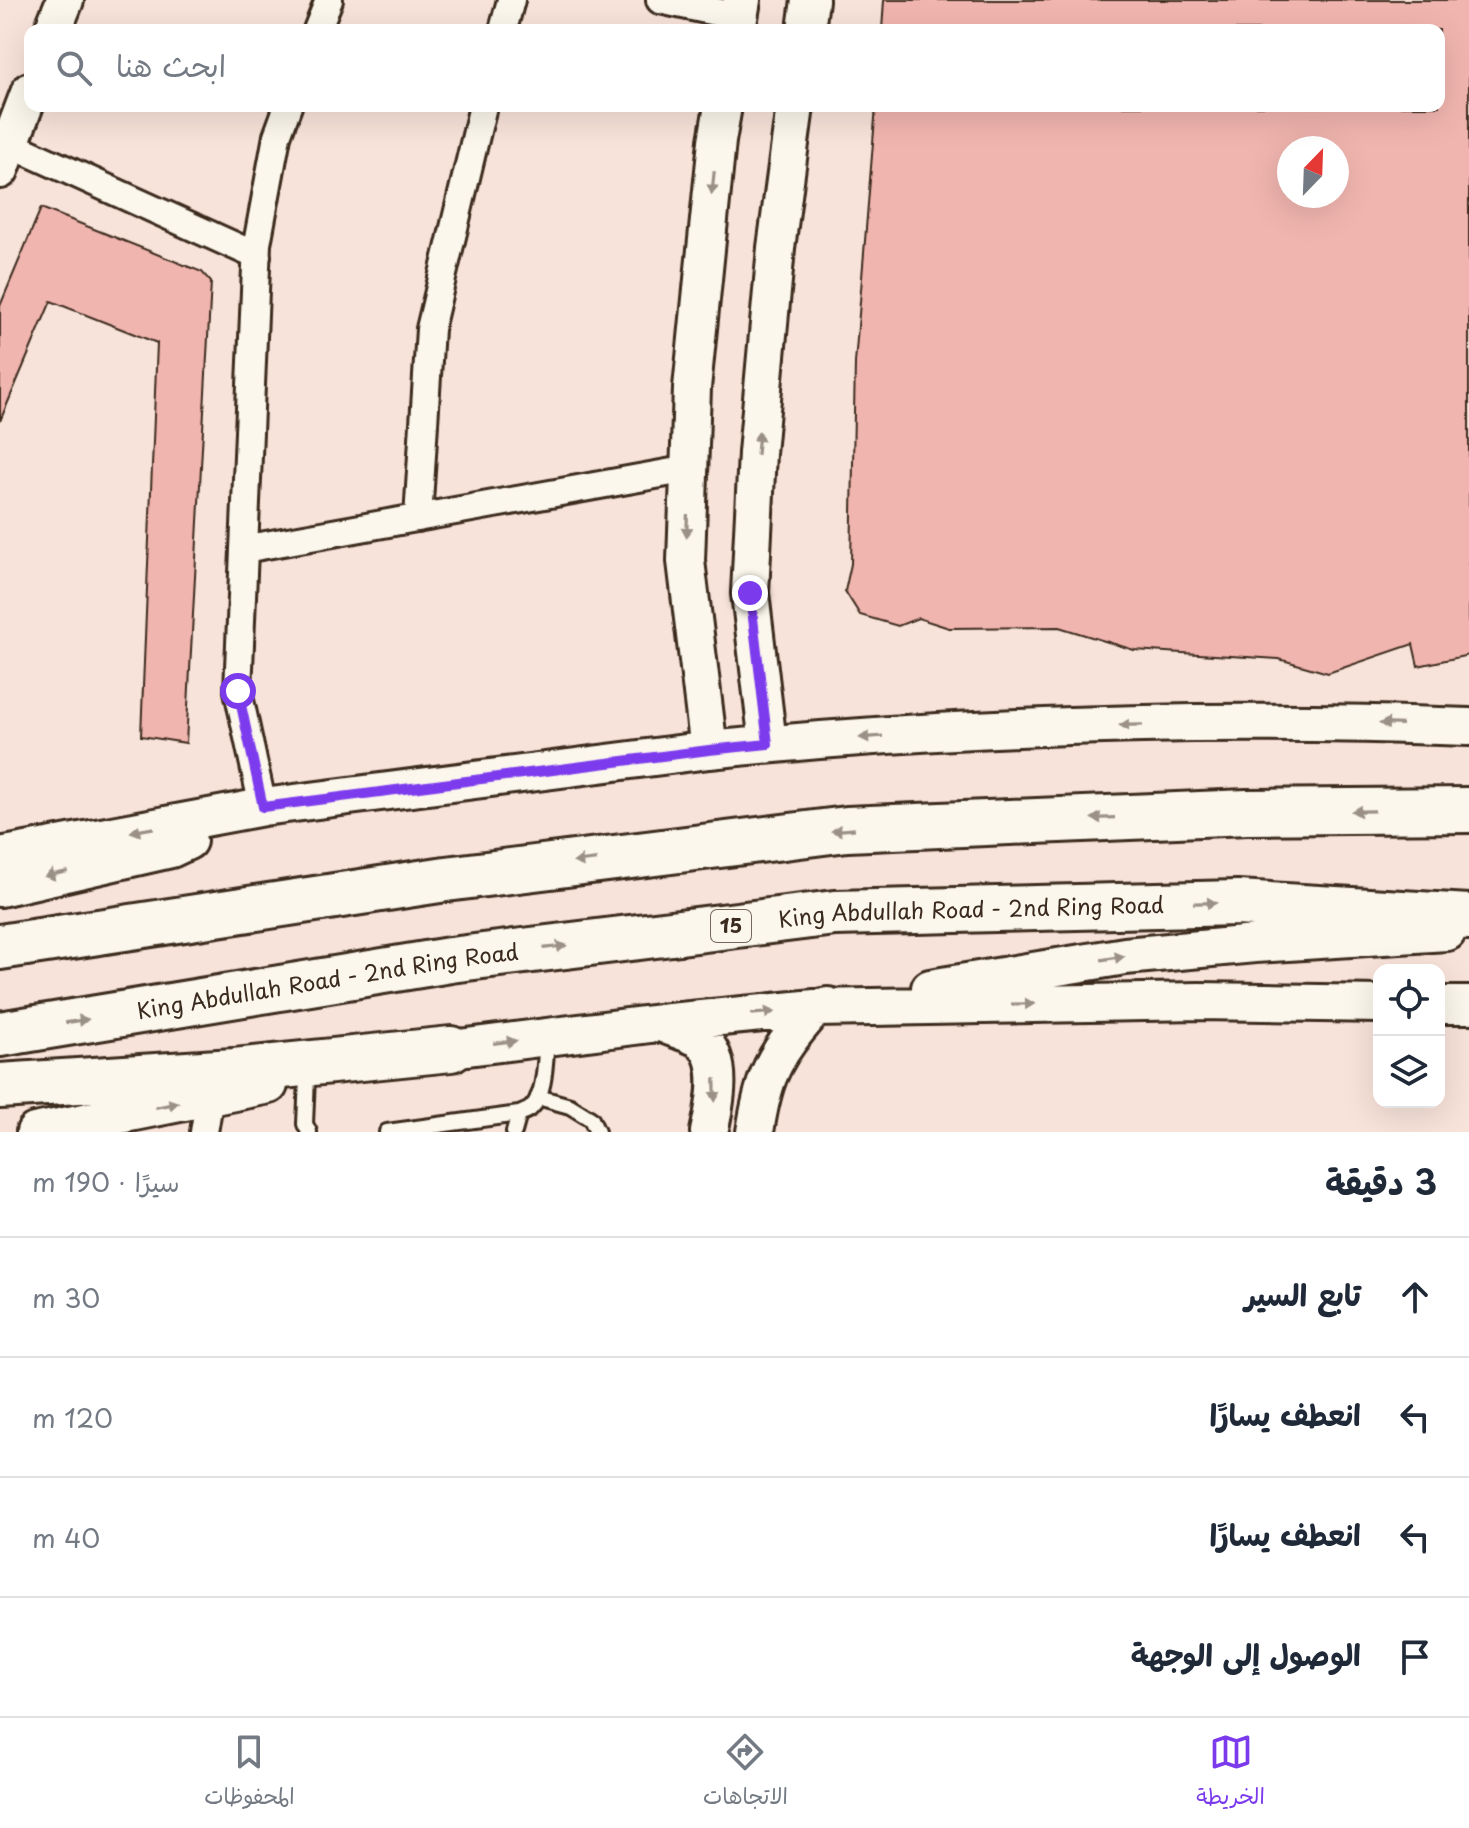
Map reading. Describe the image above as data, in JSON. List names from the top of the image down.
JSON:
{
  "streets": {
    "highway": ["King Abdullah Road - 2nd Ring Road", "15"]
  },
  "north": "top right",
  "page": {
    "search": "ابحث هنا",
    "heading": ["3 دقيقة", "سيرًا · 190 m"],
    "list": [
      ["تابع السير", "30 m"],
      ["انعطف يسارًا", "120 m"],
      ["انعطف يسارًا", "40 m"],
      "الوصول إلى الوجهة"
    ],
    "nav": ["الخريطة", "الاتجاهات", "المحفوظات"]
  }
}
